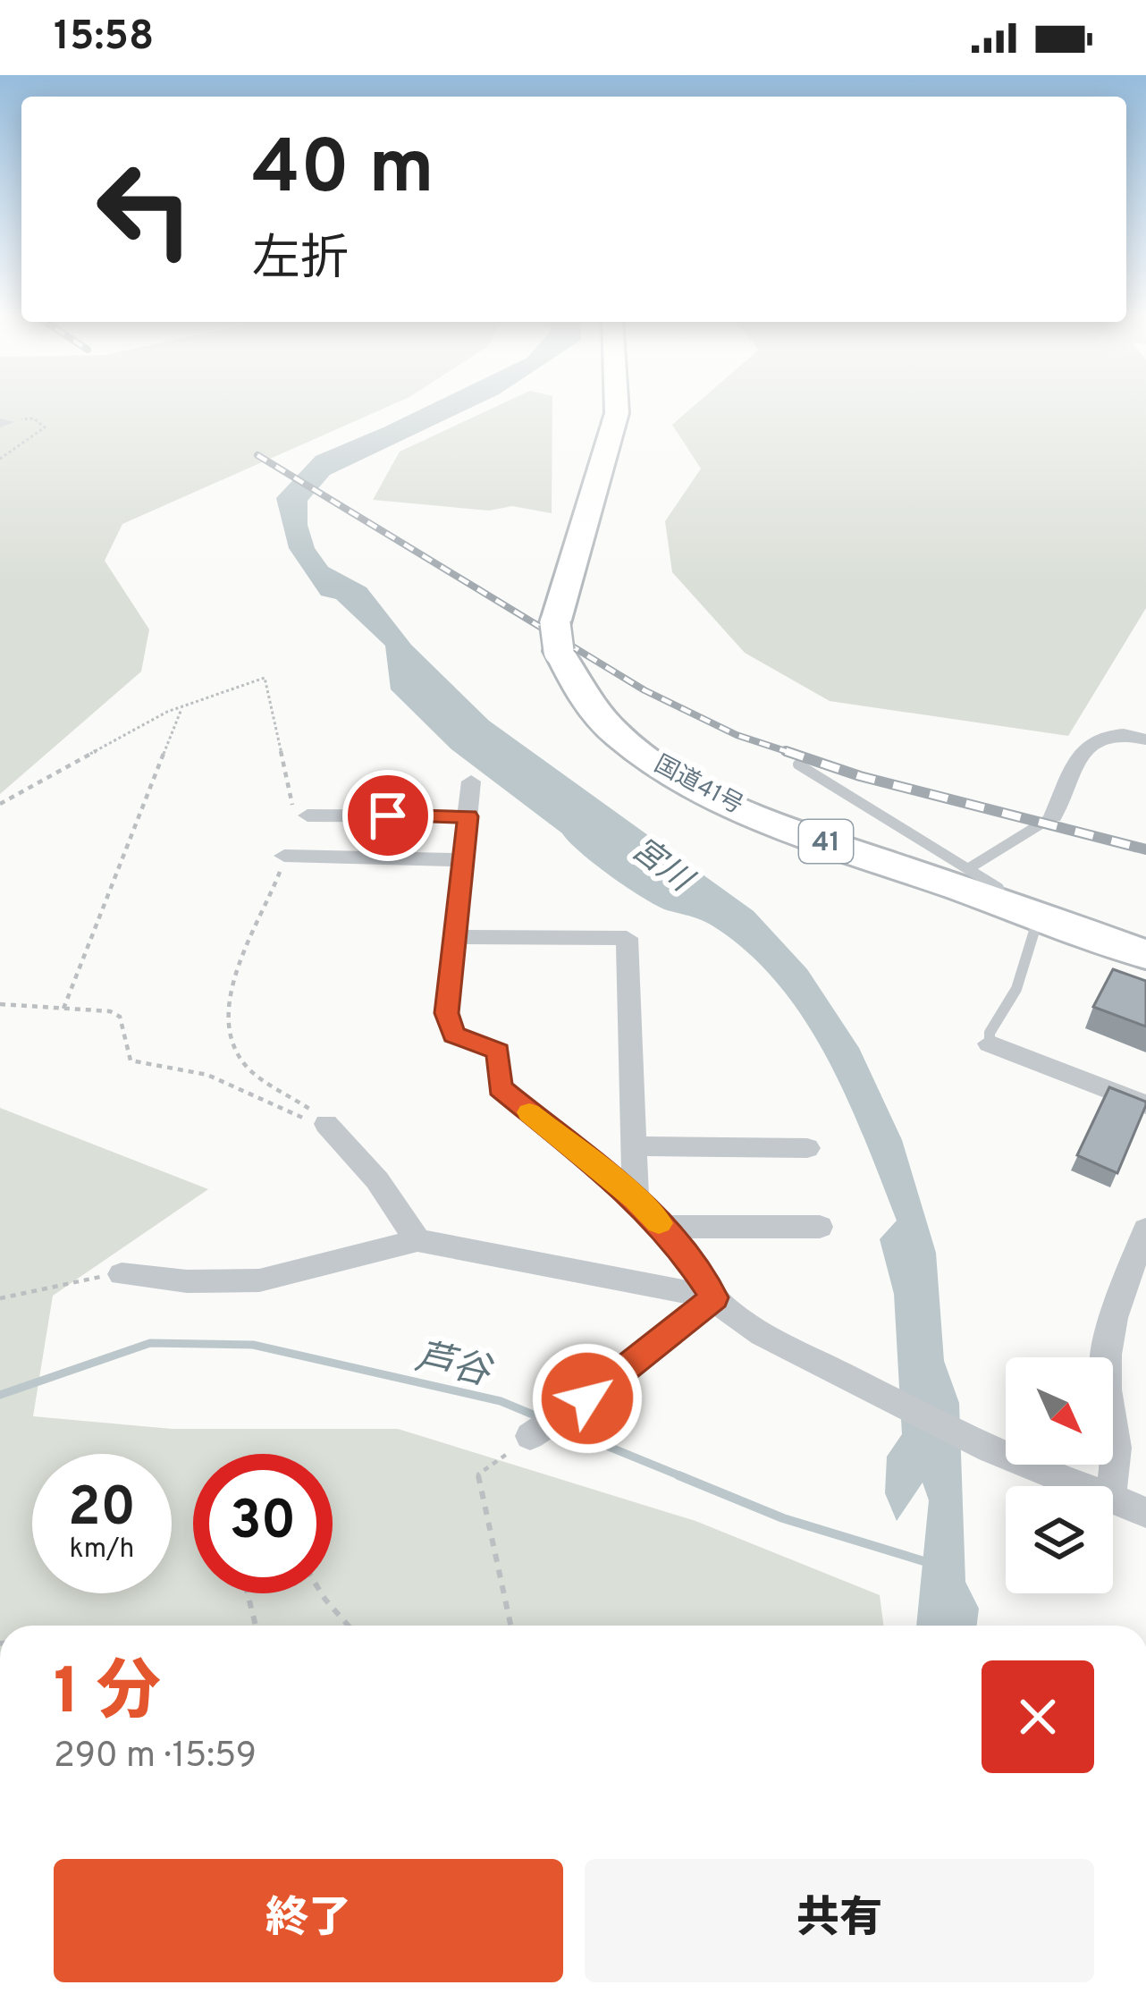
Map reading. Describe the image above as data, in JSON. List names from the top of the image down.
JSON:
{
  "streets": {
    "highway": ["国道41号", "41"]
  },
  "water": ["宮川", "芦谷"],
  "north": "bottom right",
  "page": {
    "status": "15:58",
    "turn": ["40 m", "左折"],
    "speed": "20 km/h",
    "limit": "30",
    "heading": ["1 分", "290 m · 15:59"],
    "buttons": ["終了", "共有"]
  }
}
